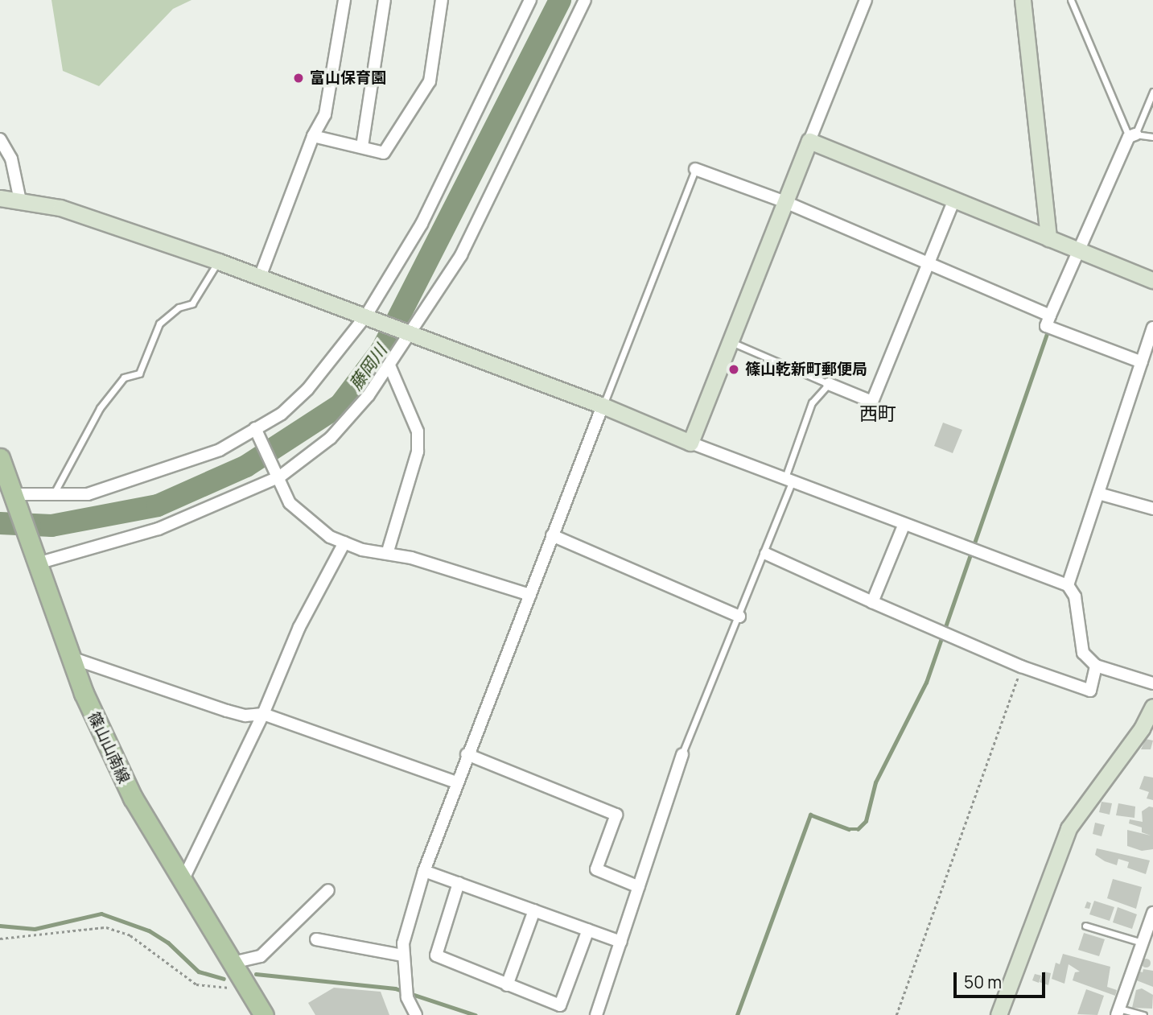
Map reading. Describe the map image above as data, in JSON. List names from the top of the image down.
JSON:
{
  "streets": {
    "main road": ["篠山山南線"]
  },
  "districts": ["西町"],
  "water": ["藤岡川"],
  "places": ["富山保育園", "篠山乾新町郵便局"],
  "scale_bar": "50 m"
}
